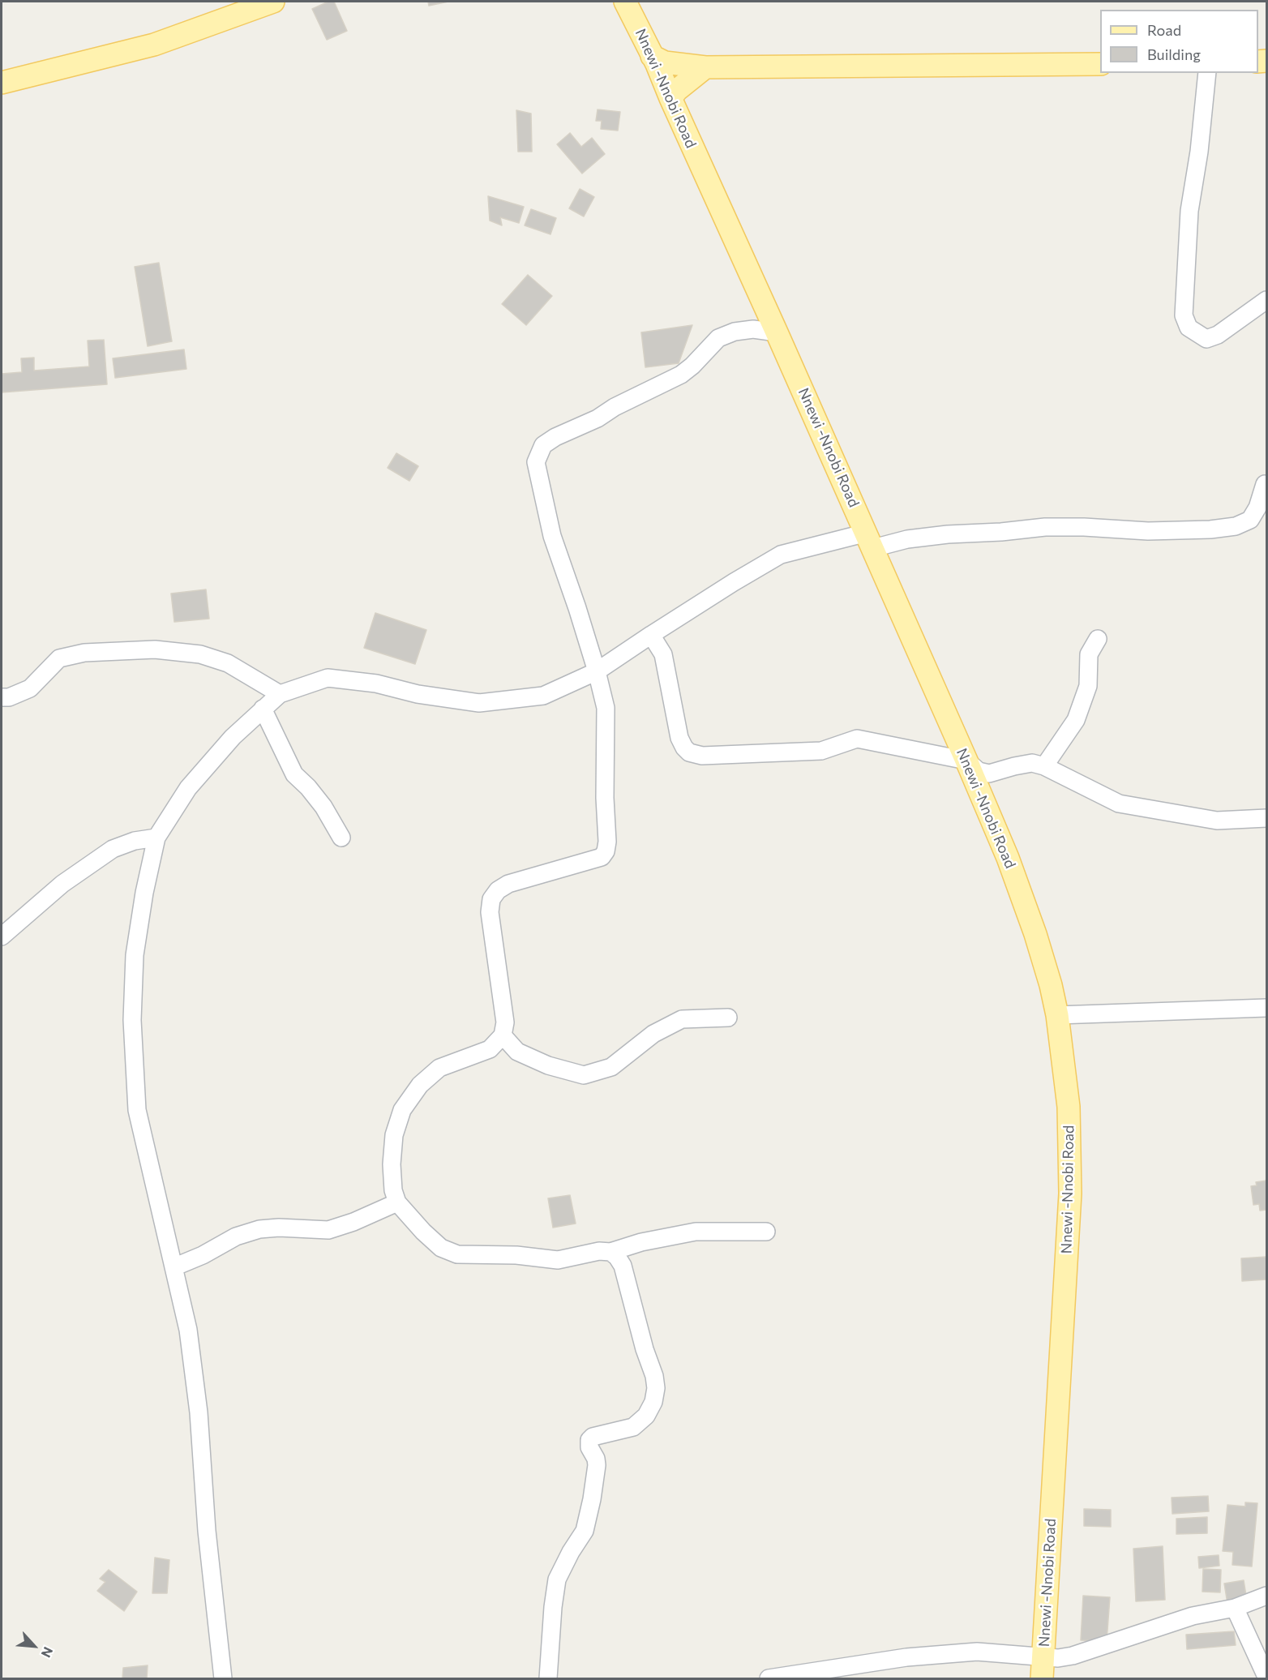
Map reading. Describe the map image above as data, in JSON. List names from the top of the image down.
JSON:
{
  "streets": {
    "main road": ["Nnewi -Nnobi Road"]
  },
  "legend": ["Road", "Building"],
  "north": "bottom right"
}
